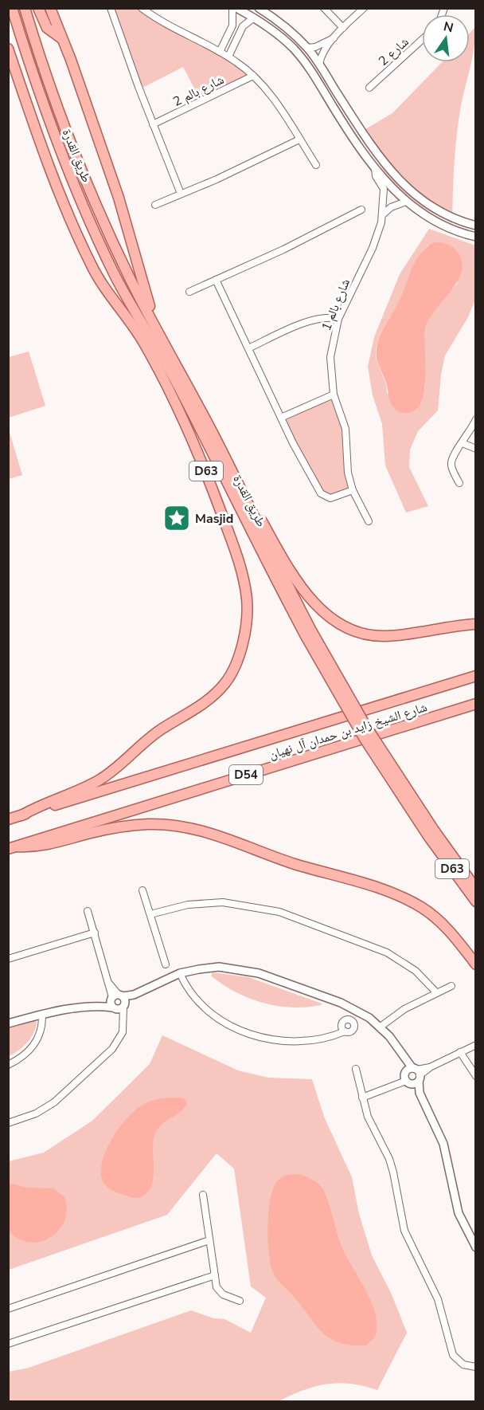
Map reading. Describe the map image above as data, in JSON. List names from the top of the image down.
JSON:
{
  "streets": {
    "main road": [
      "طريق القدرة",
      "D63",
      "شارع الشيخ زايد بن حمدان آل نهيان",
      "D54"
    ],
    "street": ["شارع 2", "شارع بالم 2", "شارع بالم 1"]
  },
  "crossings": [
    ["D63", "شارع الشيخ زايد بن حمدان آل نهيان"]
  ],
  "places": {
    "place": ["Masjid"]
  },
  "north": "top"
}
